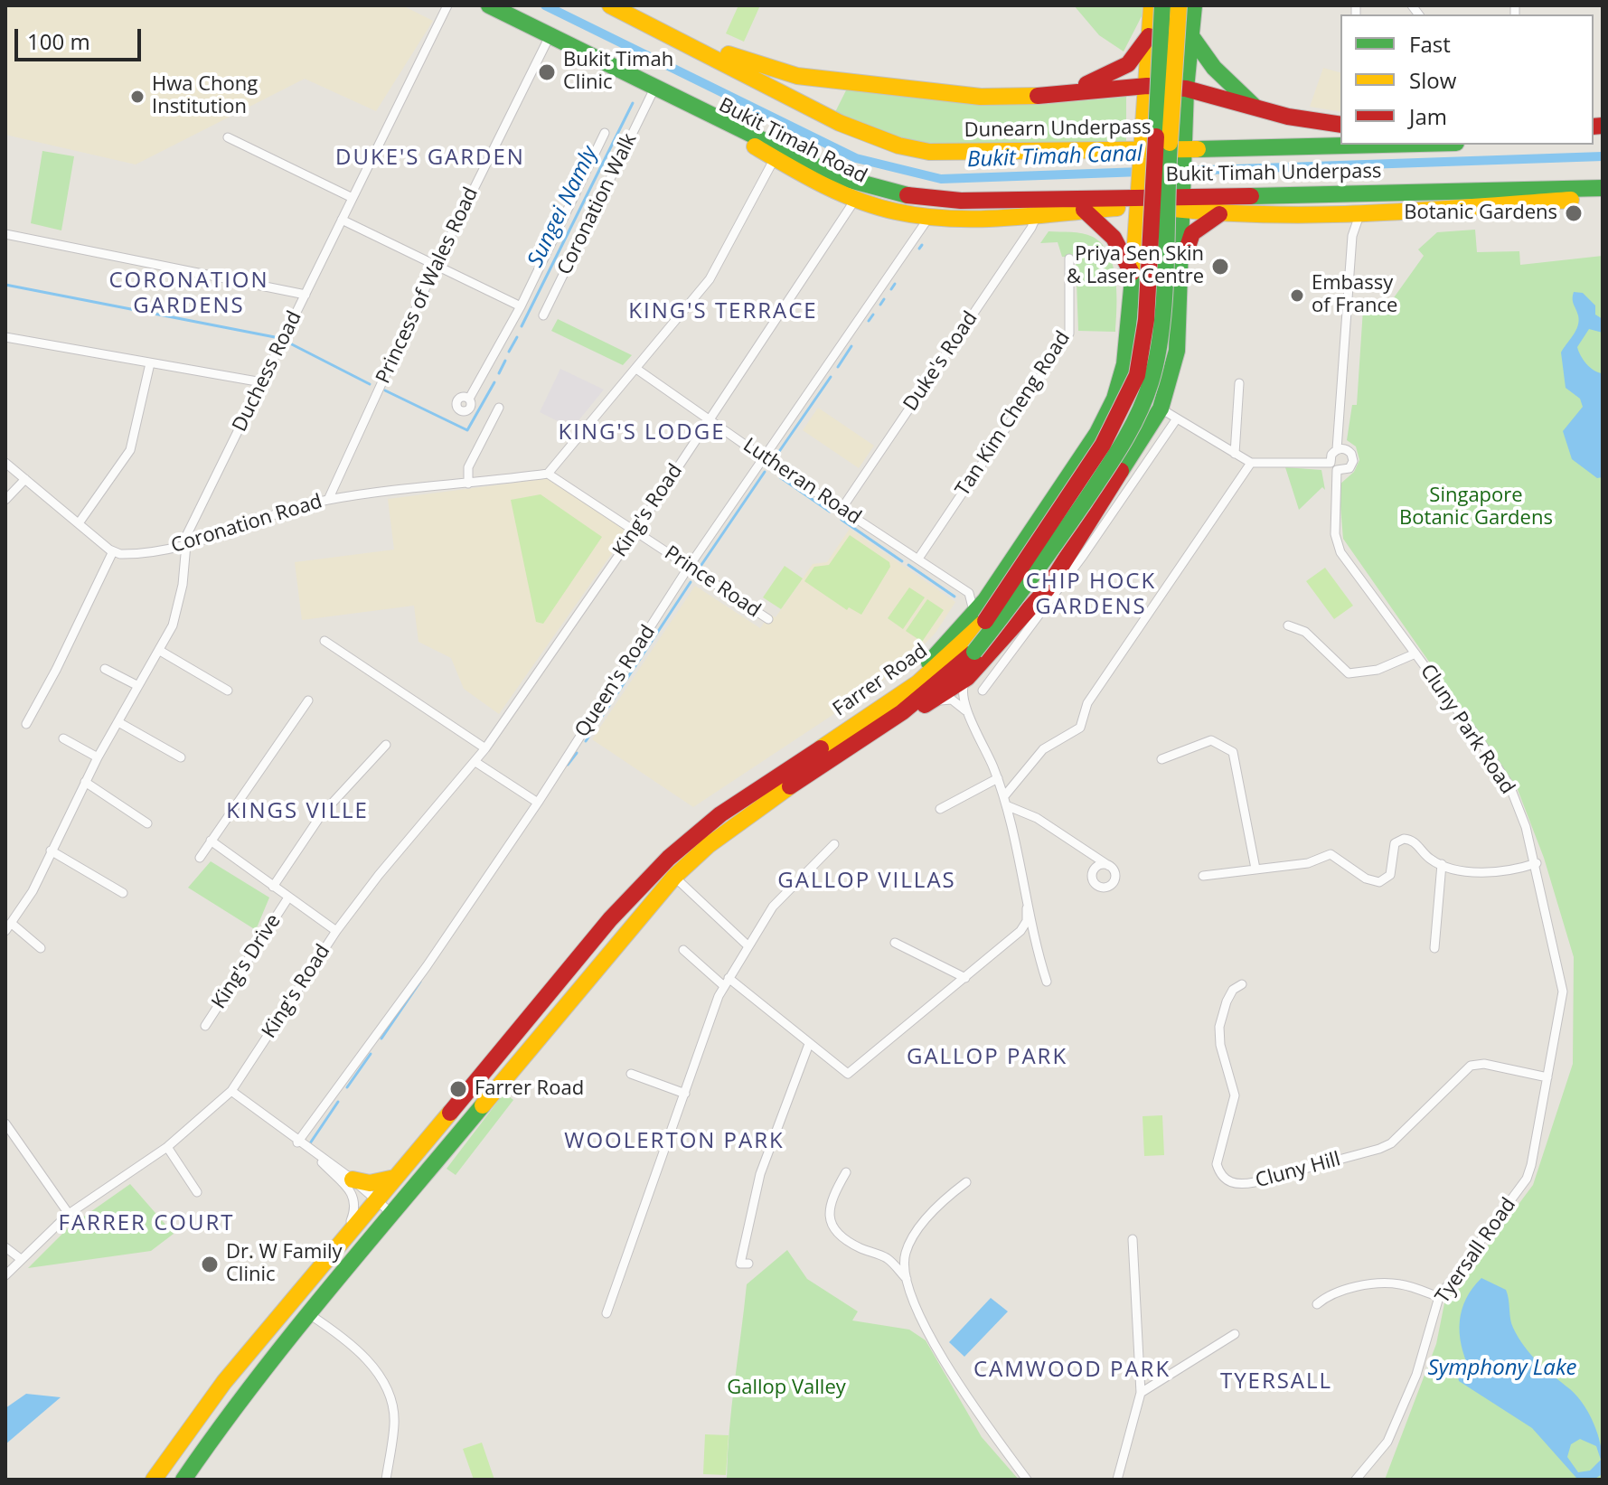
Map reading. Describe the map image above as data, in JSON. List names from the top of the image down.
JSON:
{
  "streets": {
    "highway": [
      "Dunearn Underpass",
      "Bukit Timah Road",
      "Bukit Timah Underpass",
      "Farrer Road"
    ],
    "street": [
      "Coronation Walk",
      "Princess of Wales Road",
      "Duke's Road",
      "Duchess Road",
      "Tan Kim Cheng Road",
      "Lutheran Road",
      "King's Road",
      "Coronation Road",
      "Prince Road",
      "Queen's Road",
      "Cluny Park Road",
      "King's Drive",
      "Cluny Hill",
      "Tyersall Road"
    ]
  },
  "crossings": [
    ["Bukit Timah Road", "Bukit Timah Underpass"],
    ["Bukit Timah Road", "Coronation Walk"],
    ["Bukit Timah Road", "Princess of Wales Road"],
    ["Bukit Timah Road", "Duke's Road"],
    ["Bukit Timah Road", "King's Road"],
    ["Bukit Timah Road", "Queen's Road"],
    ["Bukit Timah Underpass", "Coronation Walk"],
    ["Princess of Wales Road", "Coronation Road"],
    ["Duke's Road", "Lutheran Road"],
    ["Duchess Road", "Coronation Road"],
    ["Tan Kim Cheng Road", "Lutheran Road"],
    ["Lutheran Road", "King's Road"],
    ["Lutheran Road", "Queen's Road"],
    ["King's Road", "Prince Road"],
    ["King's Road", "King's Drive"],
    ["Coronation Road", "Prince Road"],
    ["Prince Road", "Queen's Road"],
    ["Cluny Park Road", "Cluny Hill"],
    ["Cluny Park Road", "Tyersall Road"]
  ],
  "districts": [
    "DUKE'S GARDEN",
    "CORONATION GARDENS",
    "KING'S TERRACE",
    "KING'S LODGE",
    "CHIP HOCK GARDENS",
    "KINGS VILLE",
    "GALLOP VILLAS",
    "GALLOP PARK",
    "WOOLERTON PARK",
    "FARRER COURT",
    "CAMWOOD PARK",
    "TYERSALL"
  ],
  "water": ["Bukit Timah Canal", "Sungei Namly", "Symphony Lake"],
  "parks": ["Singapore Botanic Gardens", "Gallop Valley"],
  "places": [
    "Bukit Timah Clinic",
    "Hwa Chong Institution",
    "Botanic Gardens",
    "Priya Sen Skin & Laser Centre",
    "Embassy of France",
    "Farrer Road",
    "Dr. W Family Clinic"
  ],
  "legend": ["Fast", "Slow", "Jam"],
  "scale_bar": "100 m"
}
